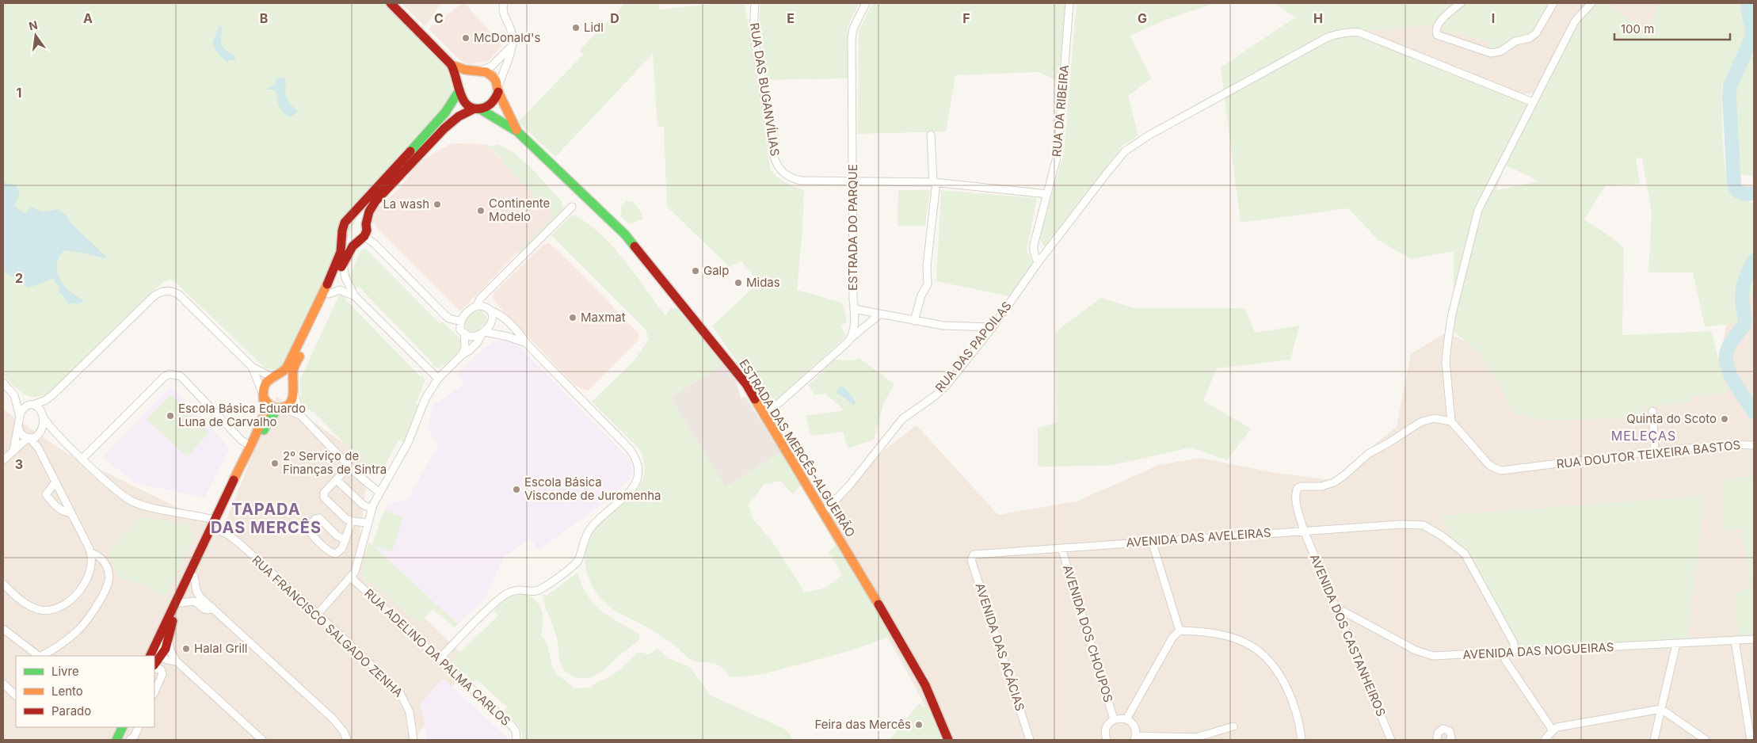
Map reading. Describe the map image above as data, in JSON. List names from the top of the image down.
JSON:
{
  "streets": {
    "street": [
      "RUA DAS BUGANVÍLIAS",
      "RUA DA RIBEIRA",
      "ESTRADA DO PARQUE",
      "RUA DAS PAPOILAS",
      "ESTRADA DAS MERCÊS-ALGUEIRÃO",
      "RUA DOUTOR TEIXEIRA BASTOS",
      "AVENIDA DAS AVELEIRAS",
      "RUA FRANCISCO SALGADO ZENHA",
      "AVENIDA DOS CHOUPOS",
      "AVENIDA DOS CASTANHEIROS",
      "AVENIDA DAS ACÁCIAS",
      "AVENIDA DAS NOGUEIRAS",
      "RUA ADELINO DA PALMA CARLOS"
    ]
  },
  "crossings": [
    ["RUA DAS BUGANVÍLIAS", "ESTRADA DO PARQUE"],
    ["RUA DA RIBEIRA", "RUA DAS PAPOILAS"],
    ["RUA DAS PAPOILAS", "ESTRADA DAS MERCÊS-ALGUEIRÃO"],
    ["AVENIDA DAS AVELEIRAS", "AVENIDA DOS CHOUPOS"],
    ["AVENIDA DAS AVELEIRAS", "AVENIDA DOS CASTANHEIROS"],
    ["AVENIDA DAS AVELEIRAS", "AVENIDA DAS ACÁCIAS"],
    ["AVENIDA DAS AVELEIRAS", "AVENIDA DAS NOGUEIRAS"],
    ["AVENIDA DOS CASTANHEIROS", "AVENIDA DAS NOGUEIRAS"]
  ],
  "districts": ["MELEÇAS", "TAPADA DAS MERCÊS"],
  "places": [
    "Lidl",
    "McDonald's",
    "La wash",
    "Continente Modelo",
    "Galp",
    "Midas",
    "Maxmat",
    "Escola Básica Eduardo Luna de Carvalho",
    "Quinta do Scoto",
    "2º Serviço de Finanças de Sintra",
    "Escola Básica Visconde de Juromenha",
    "Halal Grill",
    "Feira das Mercês"
  ],
  "legend": ["Livre", "Lento", "Parado"],
  "scale_bar": "100 m",
  "north": "top",
  "grid": {
    "columns": [
      "A",
      "B",
      "C",
      "D",
      "E",
      "F",
      "G",
      "H",
      "I"
    ],
    "rows": ["1", "2", "3"]
  }
}
